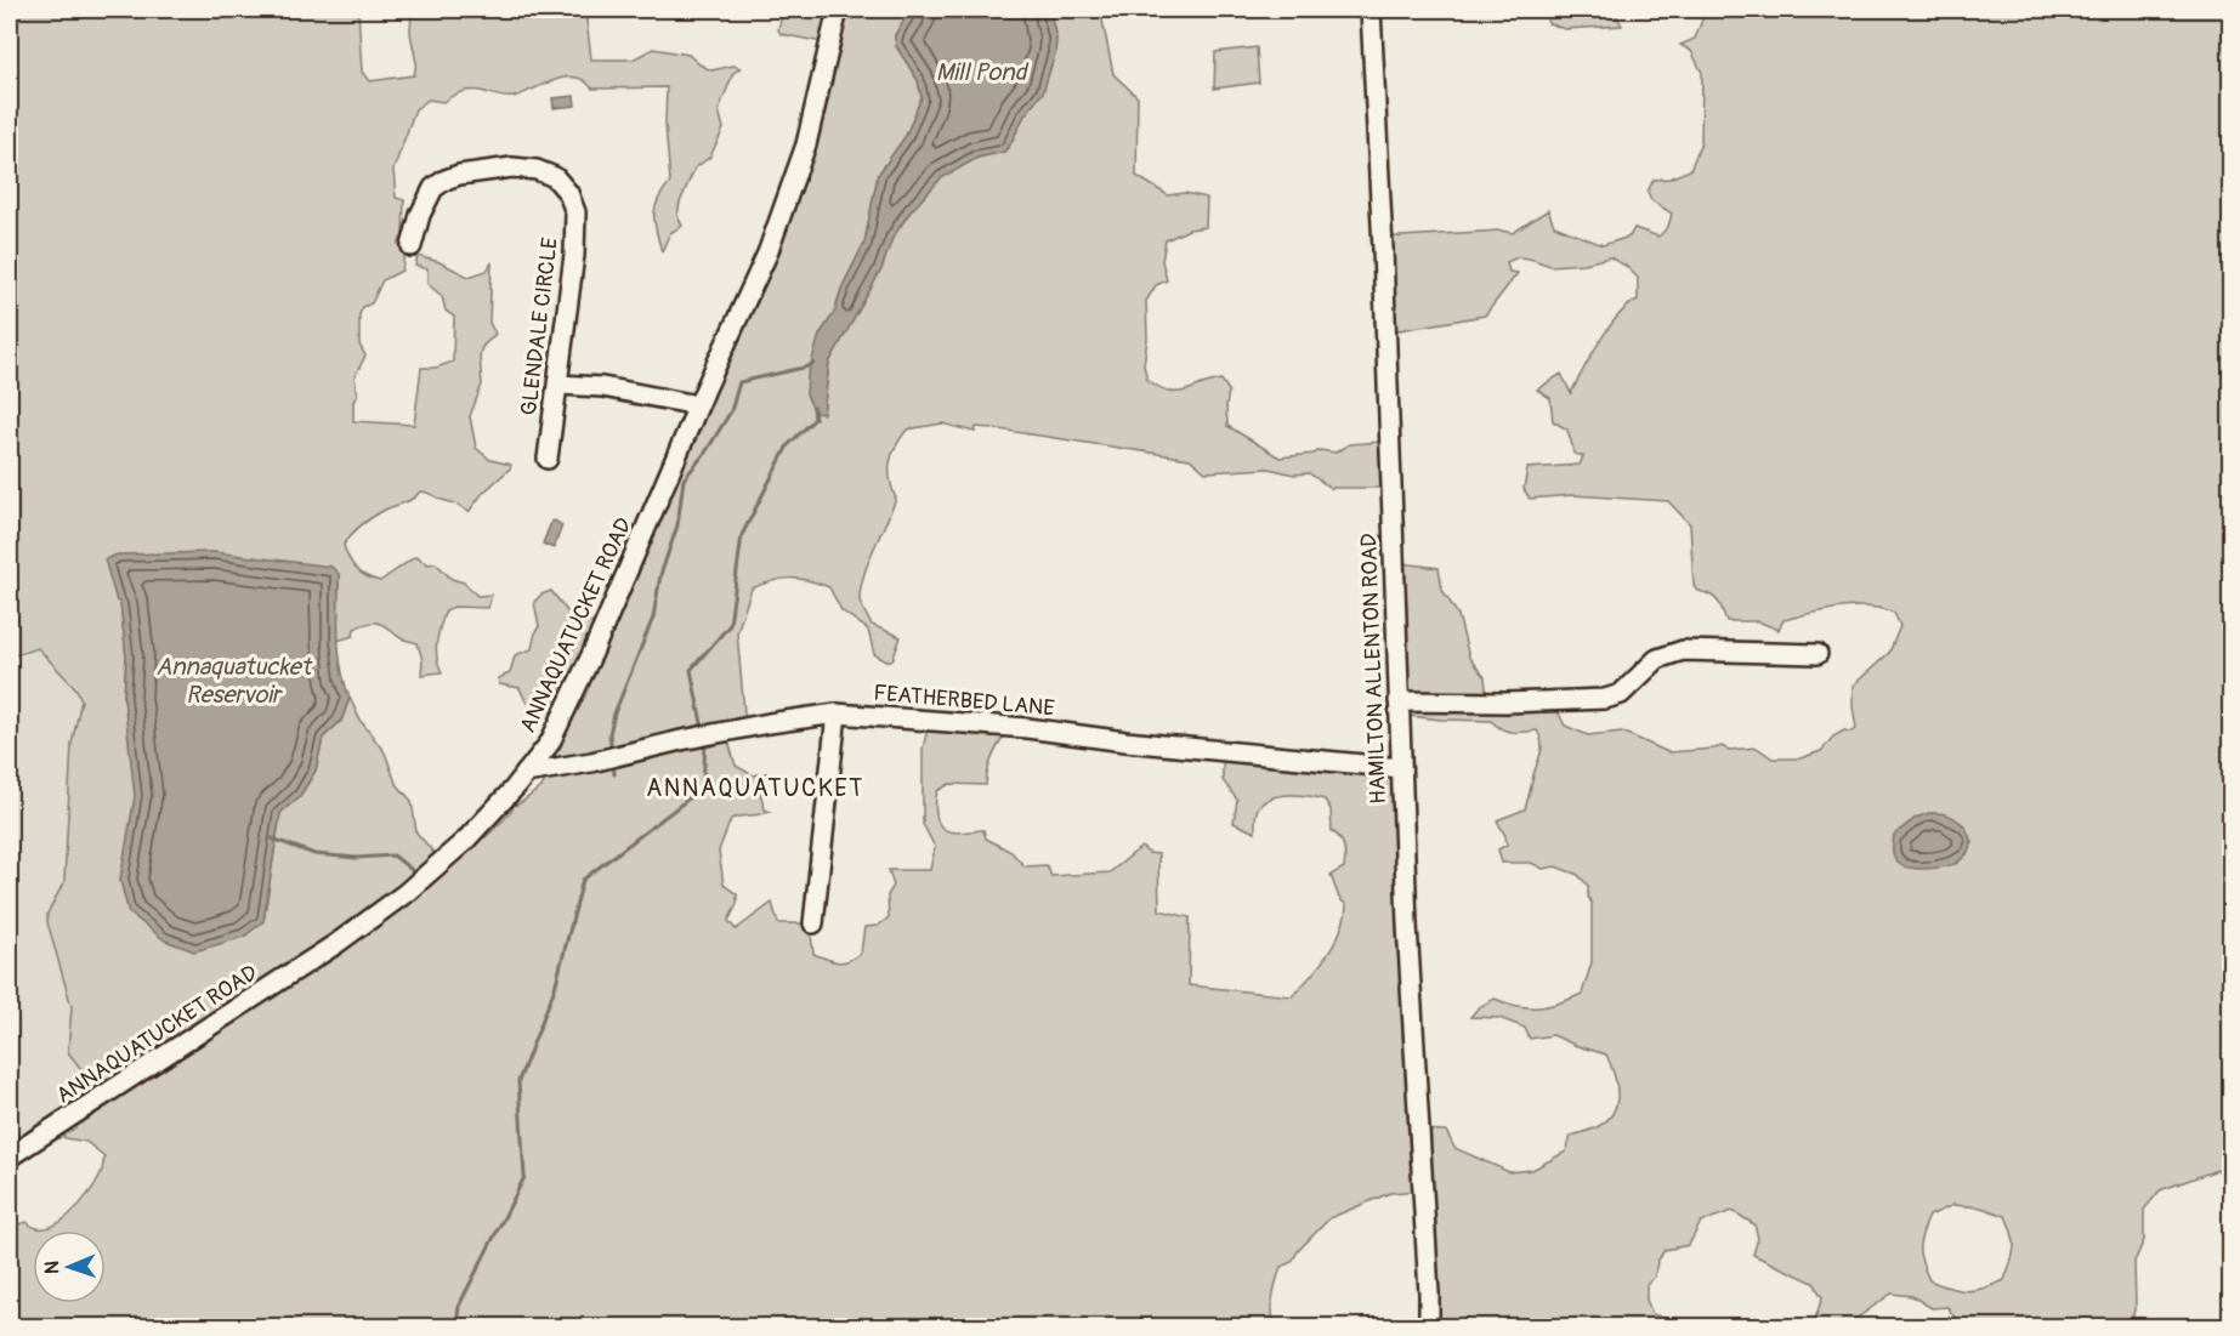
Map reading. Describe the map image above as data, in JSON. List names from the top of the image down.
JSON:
{
  "streets": {
    "street": [
      "GLENDALE CIRCLE",
      "ANNAQUATUCKET ROAD",
      "HAMILTON ALLENTON ROAD",
      "FEATHERBED LANE"
    ]
  },
  "crossings": [
    ["ANNAQUATUCKET ROAD", "FEATHERBED LANE"],
    ["HAMILTON ALLENTON ROAD", "FEATHERBED LANE"]
  ],
  "districts": ["ANNAQUATUCKET"],
  "water": ["Mill Pond", "Annaquatucket Reservoir"],
  "north": "left"
}
